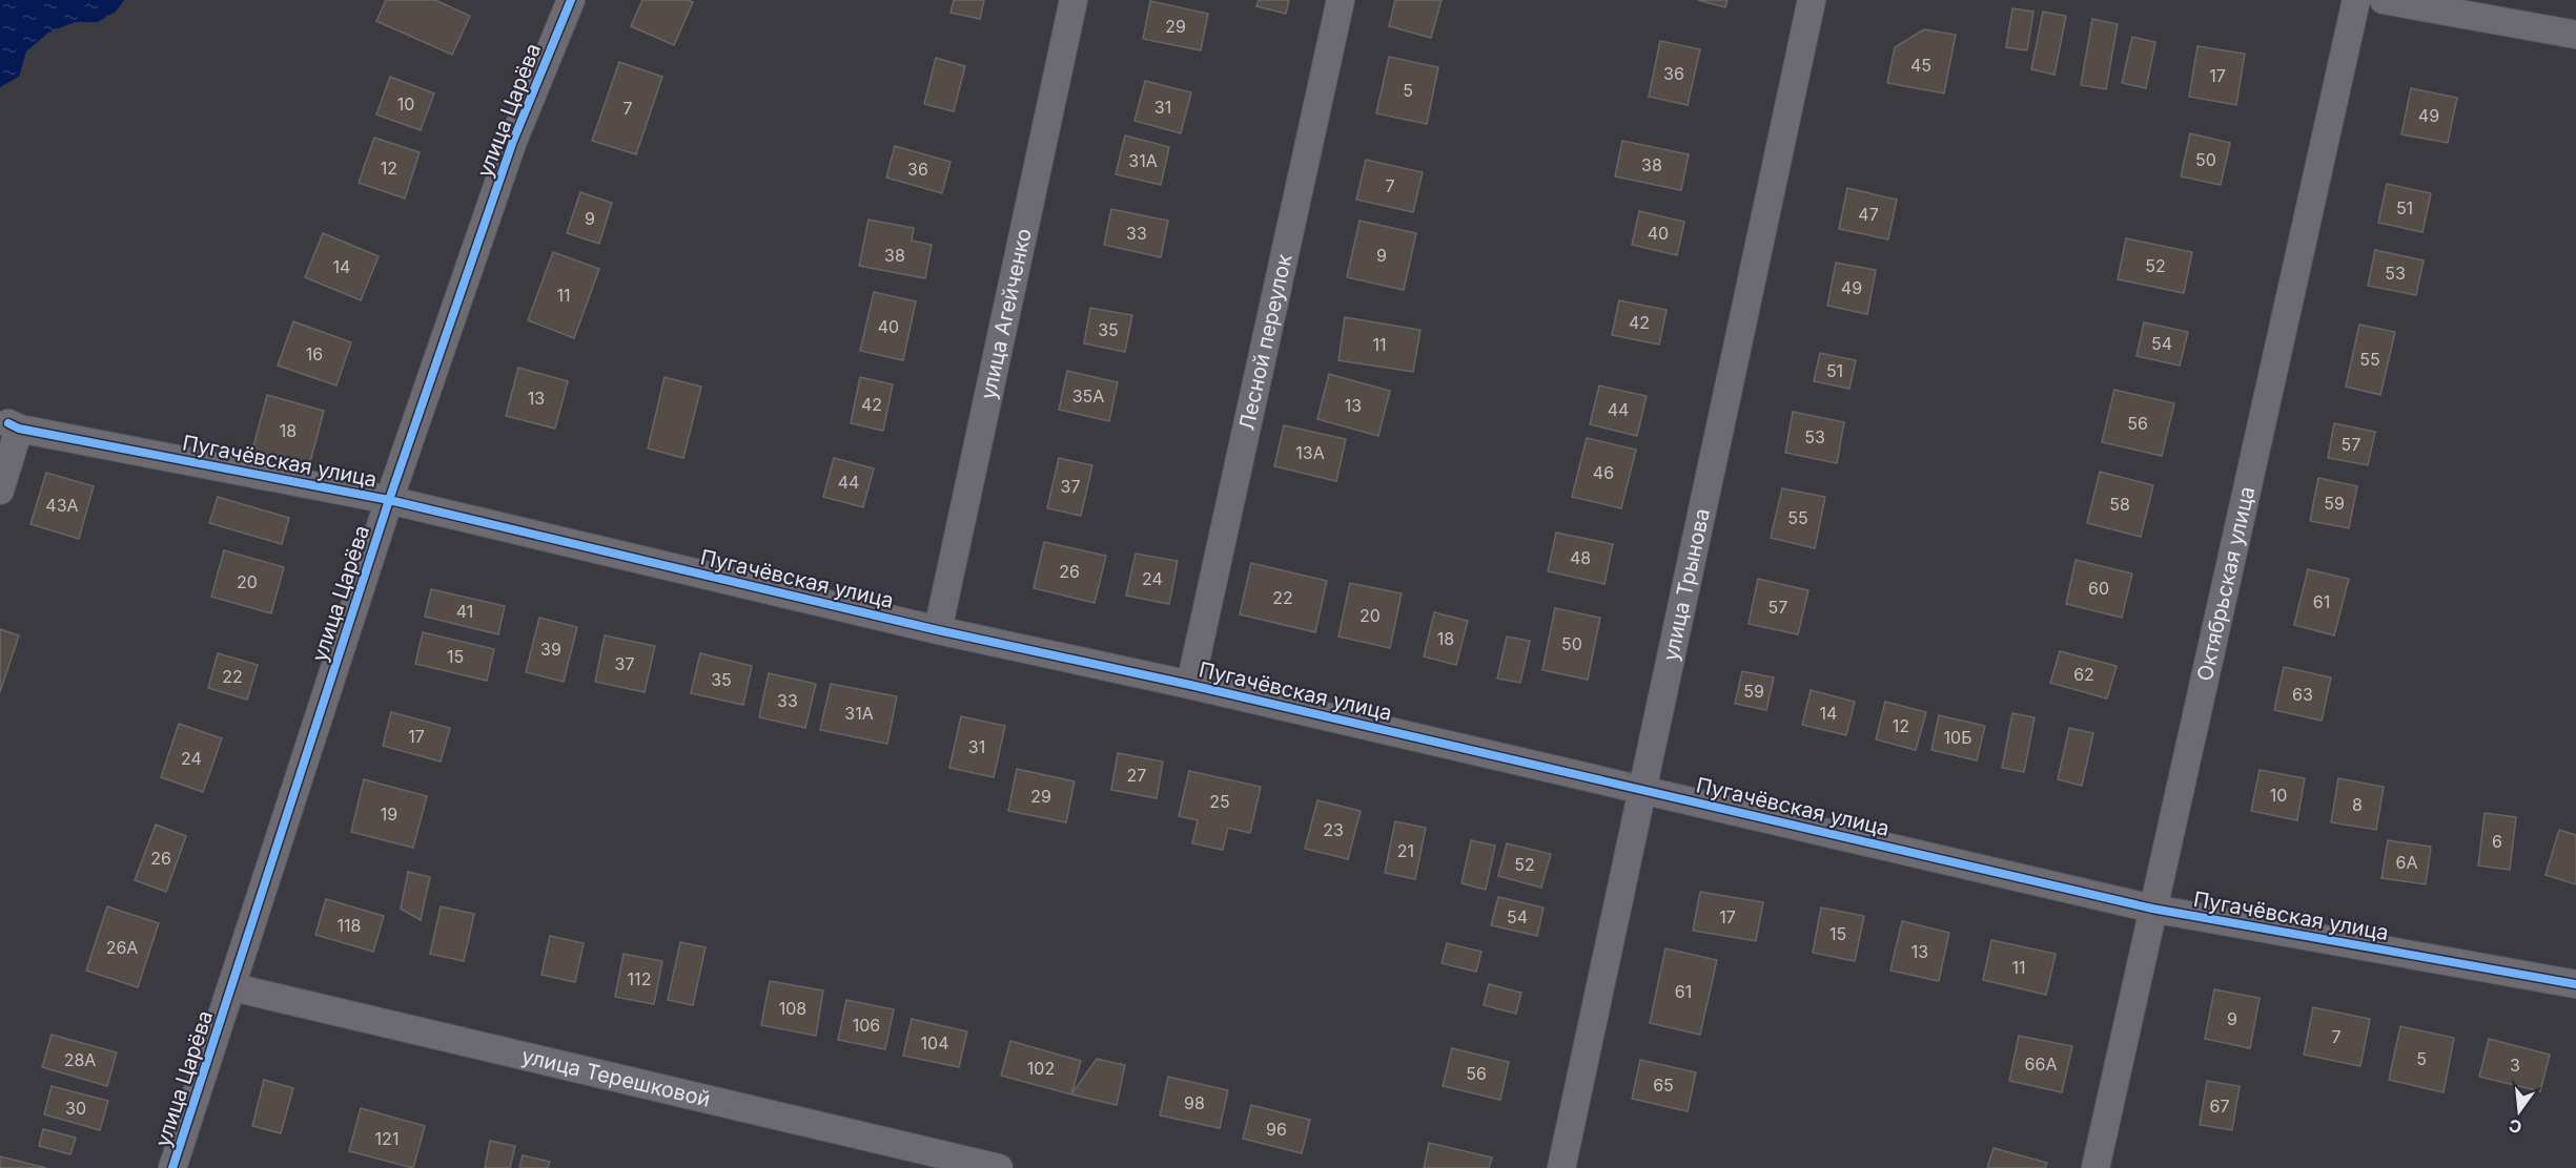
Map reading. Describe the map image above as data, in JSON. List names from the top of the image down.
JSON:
{
  "streets": {
    "street": [
      "улица Царёва",
      "улица Агейченко",
      "Лесной переулок",
      "Пугачёвская улица",
      "улица Трынова",
      "Октябрьская улица",
      "улица Терешковой"
    ]
  },
  "crossings": [
    ["улица Царёва", "Пугачёвская улица"],
    ["улица Царёва", "улица Терешковой"],
    ["улица Агейченко", "Пугачёвская улица"],
    ["Лесной переулок", "Пугачёвская улица"],
    ["Пугачёвская улица", "улица Трынова"],
    ["Пугачёвская улица", "Октябрьская улица"]
  ],
  "house_numbers": [
    "29",
    "45",
    "36",
    "17",
    "5",
    "10",
    "31",
    "7",
    "49",
    "50",
    "31А",
    "38",
    "12",
    "36",
    "7",
    "51",
    "47",
    "9",
    "33",
    "40",
    "38",
    "9",
    "52",
    "14",
    "53",
    "49",
    "11",
    "42",
    "40",
    "35",
    "54",
    "11",
    "16",
    "55",
    "51",
    "35А",
    "13",
    "42",
    "13",
    "44",
    "56",
    "18",
    "53",
    "57",
    "13А",
    "46",
    "44",
    "37",
    "59",
    "58",
    "43А",
    "55",
    "48",
    "26",
    "24",
    "20",
    "60",
    "22",
    "61",
    "57",
    "41",
    "20",
    "18",
    "50",
    "39",
    "15",
    "37",
    "62",
    "22",
    "35",
    "59",
    "63",
    "33",
    "31А",
    "14",
    "12",
    "17",
    "10Б",
    "31",
    "24",
    "27",
    "10",
    "29",
    "25",
    "8",
    "19",
    "23",
    "6",
    "21",
    "26",
    "6А",
    "52",
    "54",
    "17",
    "118",
    "15",
    "26А",
    "13",
    "11",
    "112",
    "61",
    "108",
    "9",
    "106",
    "7",
    "104",
    "5",
    "28А",
    "66А",
    "3",
    "102",
    "56",
    "65",
    "98",
    "67",
    "30",
    "96",
    "121"
  ],
  "north": "bottom"
}
